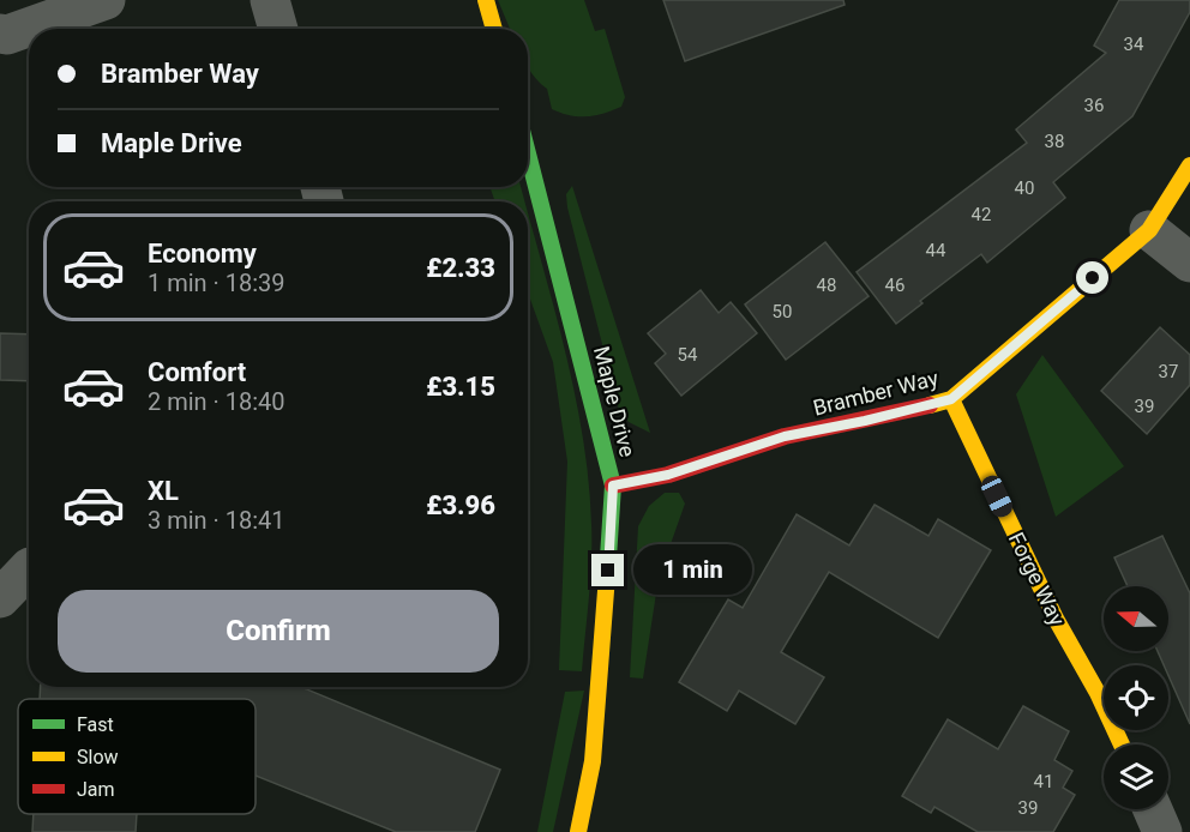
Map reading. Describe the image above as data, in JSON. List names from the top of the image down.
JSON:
{
  "streets": {
    "street": ["Bramber Way", "Maple Drive", "Forge Way"]
  },
  "crossings": [
    ["Bramber Way", "Maple Drive"],
    ["Bramber Way", "Forge Way"]
  ],
  "house_numbers": [
    "34",
    "36",
    "38",
    "40",
    "42",
    "44",
    "48",
    "46",
    "50",
    "54",
    "37",
    "39",
    "41",
    "39"
  ],
  "legend": ["Fast", "Slow", "Jam"],
  "north": "left",
  "page": {
    "banner": ["Bramber Way", "Maple Drive"],
    "list": [
      {
        "name": "Economy",
        "note": "1 min · 18:39",
        "value": "£2.33"
      },
      {
        "name": "Comfort",
        "note": "2 min · 18:40",
        "value": "£3.15"
      },
      {
        "name": "XL",
        "note": "3 min · 18:41",
        "value": "£3.96"
      }
    ],
    "bubble": "1 min",
    "buttons": "Confirm"
  }
}
